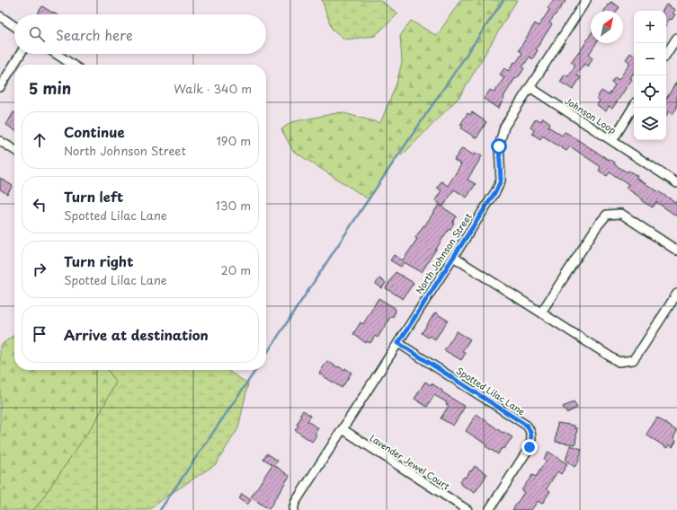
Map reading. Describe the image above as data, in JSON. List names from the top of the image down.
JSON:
{
  "streets": {
    "street": [
      "Johnson Loop",
      "North Johnson Street",
      "Spotted Lilac Lane",
      "Lavender Jewel Court"
    ]
  },
  "crossings": [
    ["Johnson Loop", "North Johnson Street"],
    ["North Johnson Street", "Spotted Lilac Lane"],
    ["North Johnson Street", "Lavender Jewel Court"]
  ],
  "north": "top right",
  "page": {
    "map_buttons": ["+", "−"],
    "search": "Search here",
    "heading": ["5 min", "Walk · 340 m"],
    "list": [
      ["Continue", "North Johnson Street", "190 m"],
      ["Turn left", "Spotted Lilac Lane", "130 m"],
      ["Turn right", "Spotted Lilac Lane", "20 m"],
      "Arrive at destination"
    ]
  }
}
